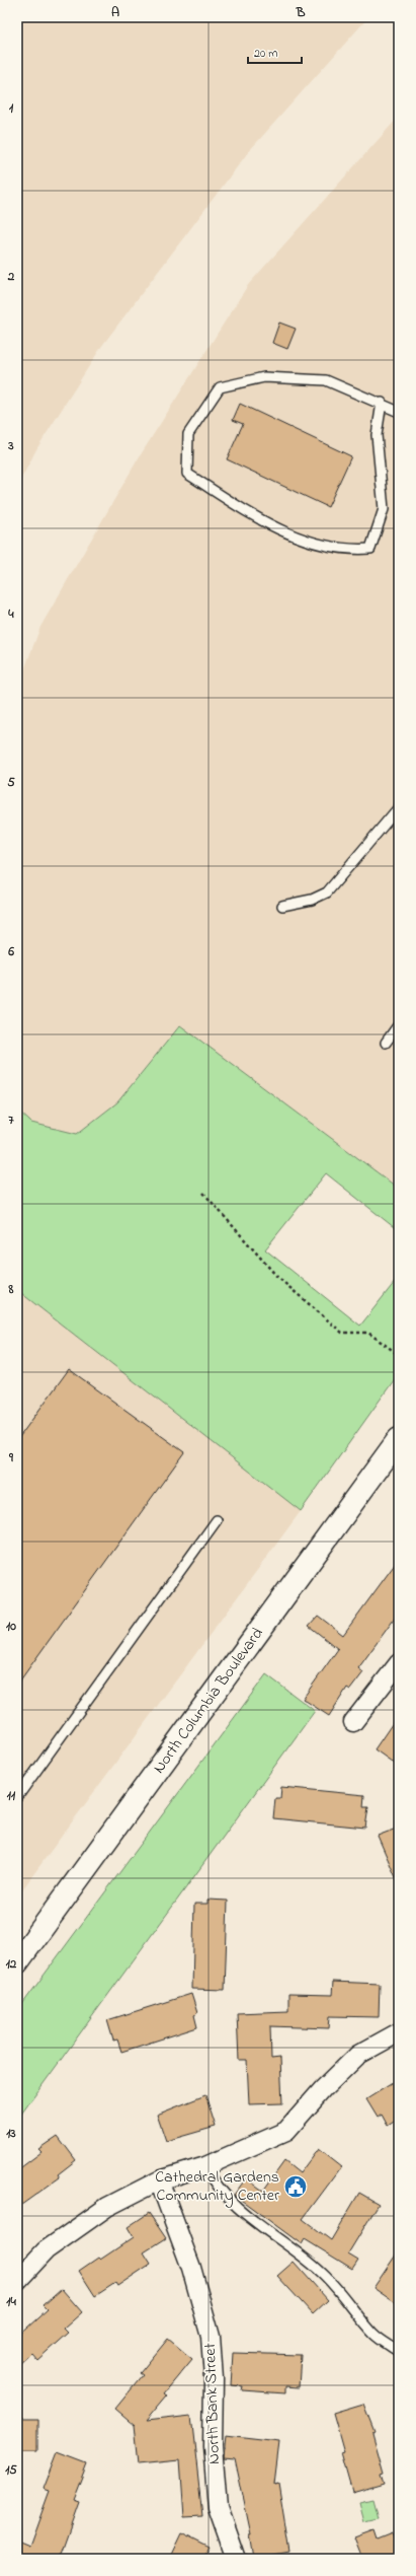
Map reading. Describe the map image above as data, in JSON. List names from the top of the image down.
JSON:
{
  "streets": {
    "main road": ["North Columbia Boulevard"],
    "street": ["North Bank Street"]
  },
  "places": {
    "public building": ["Cathedral Gardens Community Center"]
  },
  "scale_bar": "20 m",
  "grid": {
    "columns": ["A", "B"],
    "rows": [
      "1",
      "2",
      "3",
      "4",
      "5",
      "6",
      "7",
      "8",
      "9",
      "10",
      "11",
      "12",
      "13",
      "14",
      "15"
    ]
  }
}
